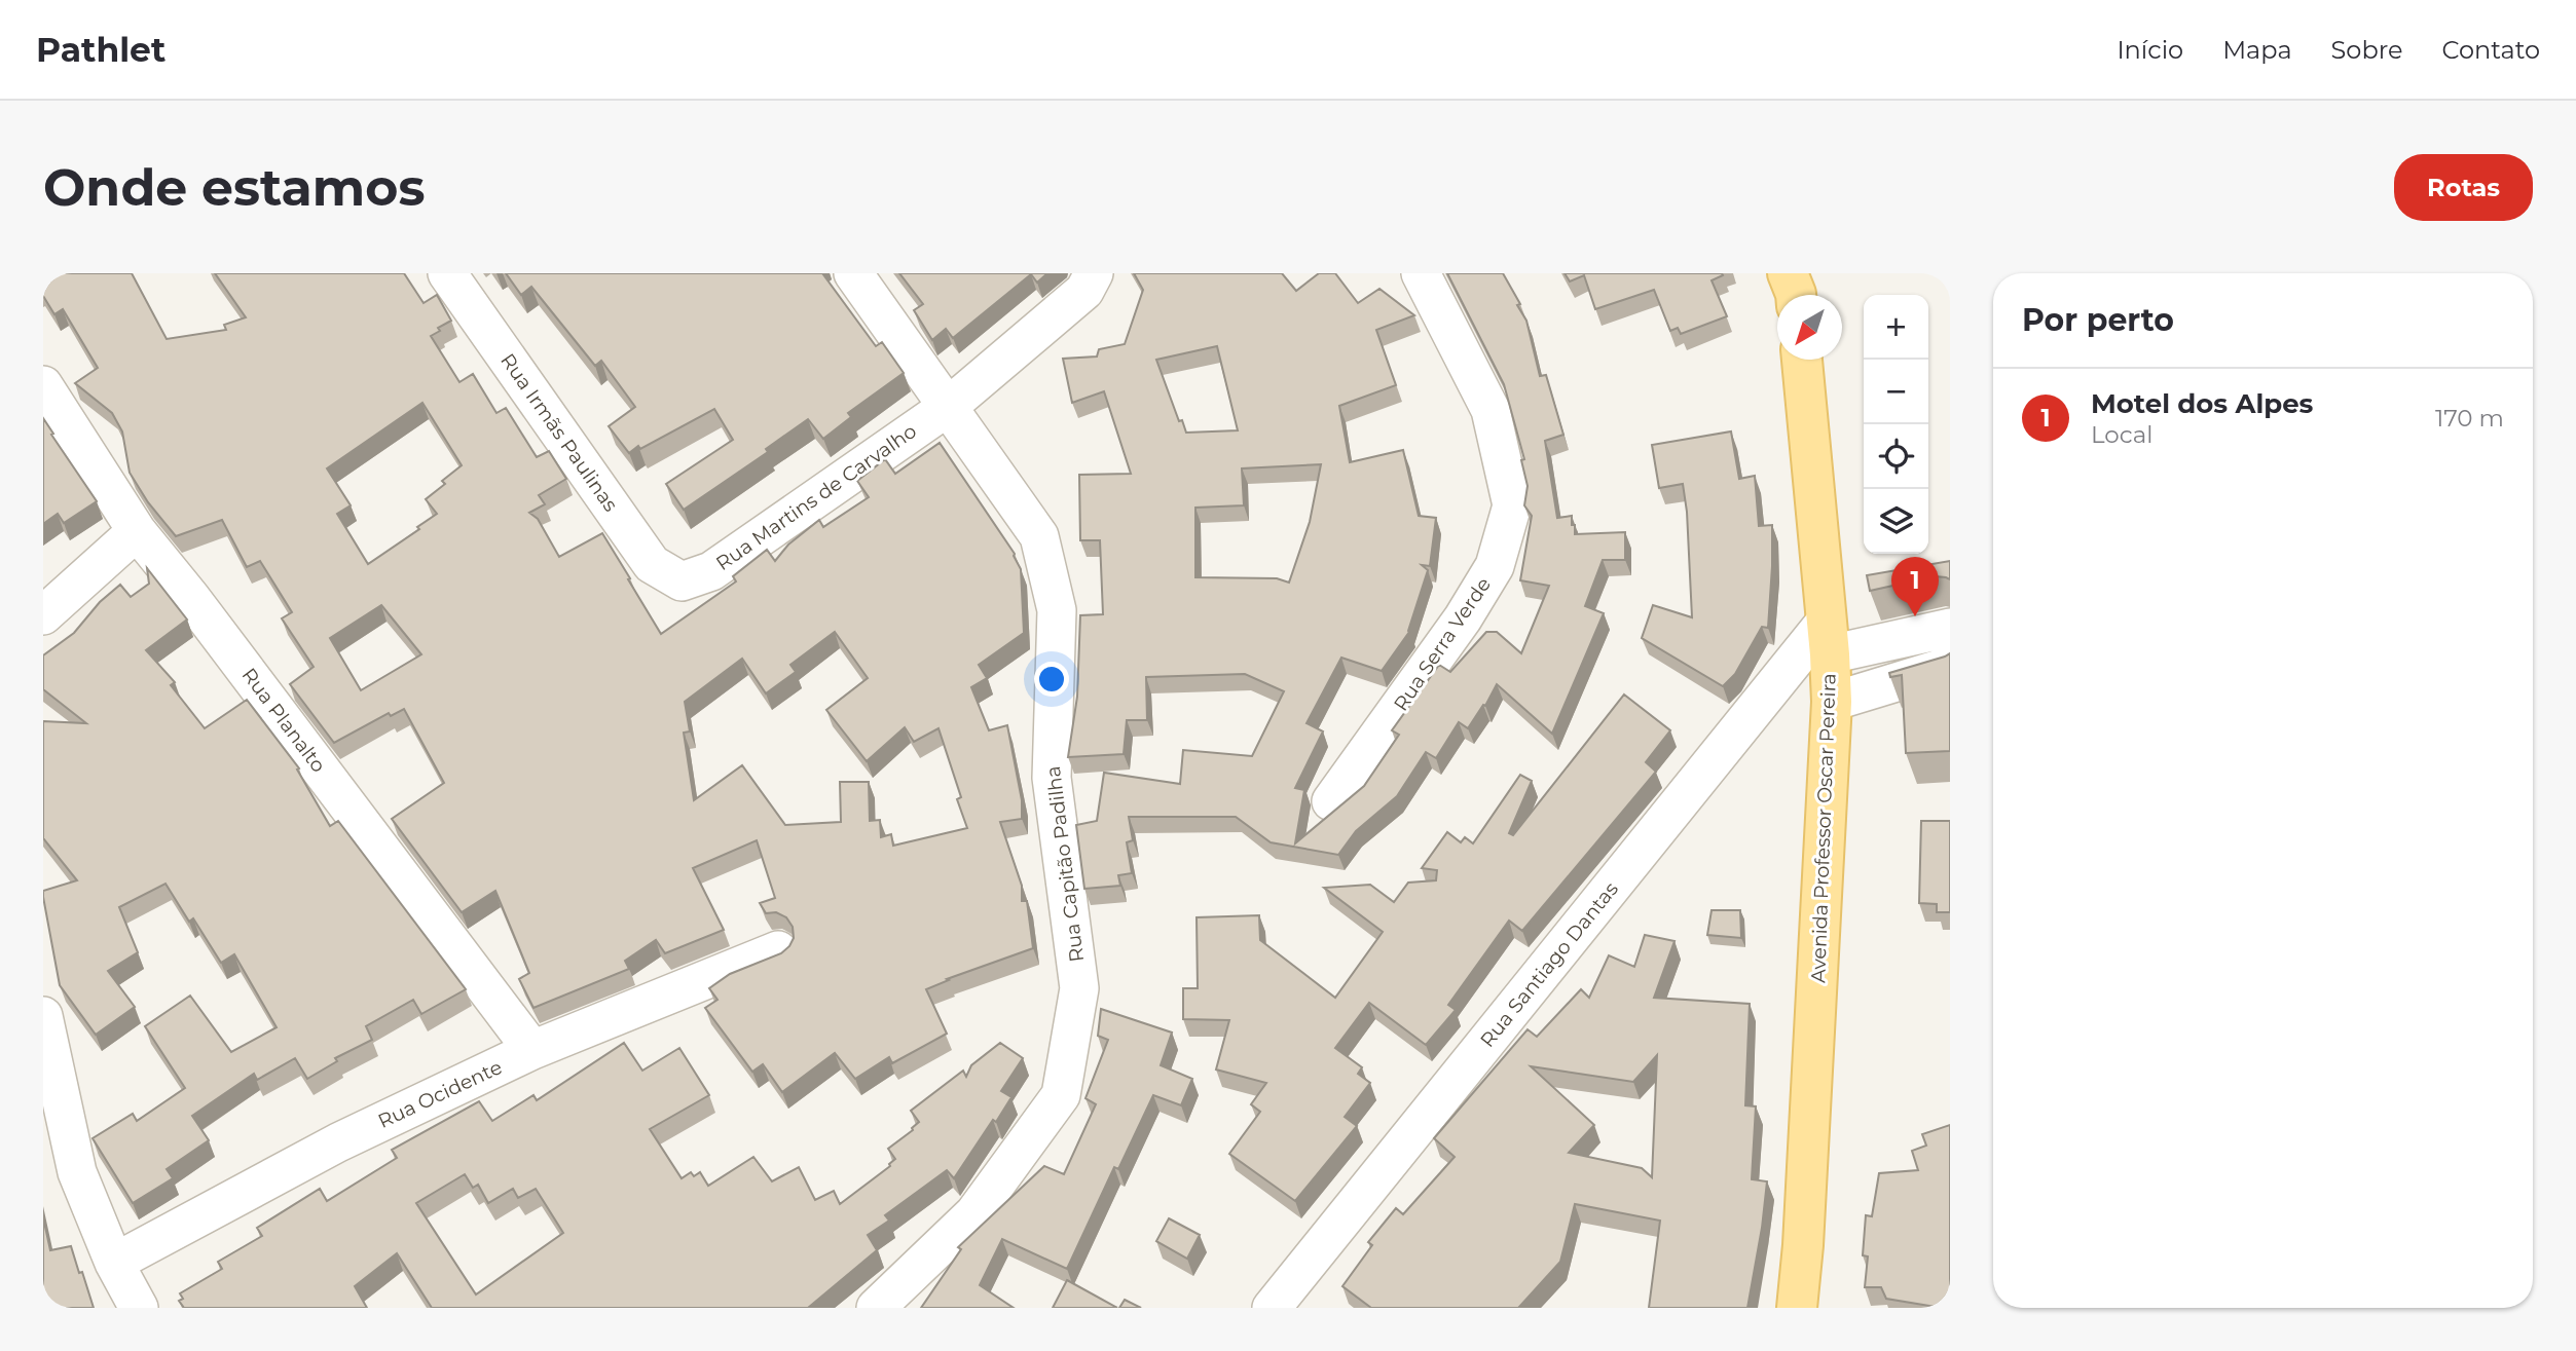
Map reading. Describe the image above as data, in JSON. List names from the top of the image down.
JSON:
{
  "streets": {
    "main road": ["Avenida Professor Oscar Pereira"],
    "street": [
      "Rua Irmãs Paulinas",
      "Rua Martins de Carvalho",
      "Rua Serra Verde",
      "Rua Planalto",
      "Rua Capitão Padilha",
      "Rua Santiago Dantas",
      "Rua Ocidente"
    ]
  },
  "crossings": [
    ["Rua Irmãs Paulinas", "Rua Martins de Carvalho"],
    ["Rua Martins de Carvalho", "Rua Capitão Padilha"],
    ["Rua Planalto", "Rua Ocidente"],
    ["Avenida Professor Oscar Pereira", "Rua Santiago Dantas"]
  ],
  "north": "bottom left",
  "page": {
    "header": "Pathlet",
    "nav": [
      "Início",
      "Mapa",
      "Sobre",
      "Contato"
    ],
    "buttons": "Rotas",
    "title": "Onde estamos",
    "heading": "Por perto",
    "map_buttons": ["+", "−"],
    "list": [
      {
        "mark": "1",
        "name": "Motel dos Alpes",
        "note": "Local",
        "value": "170 m"
      }
    ],
    "pins": "1"
  }
}
